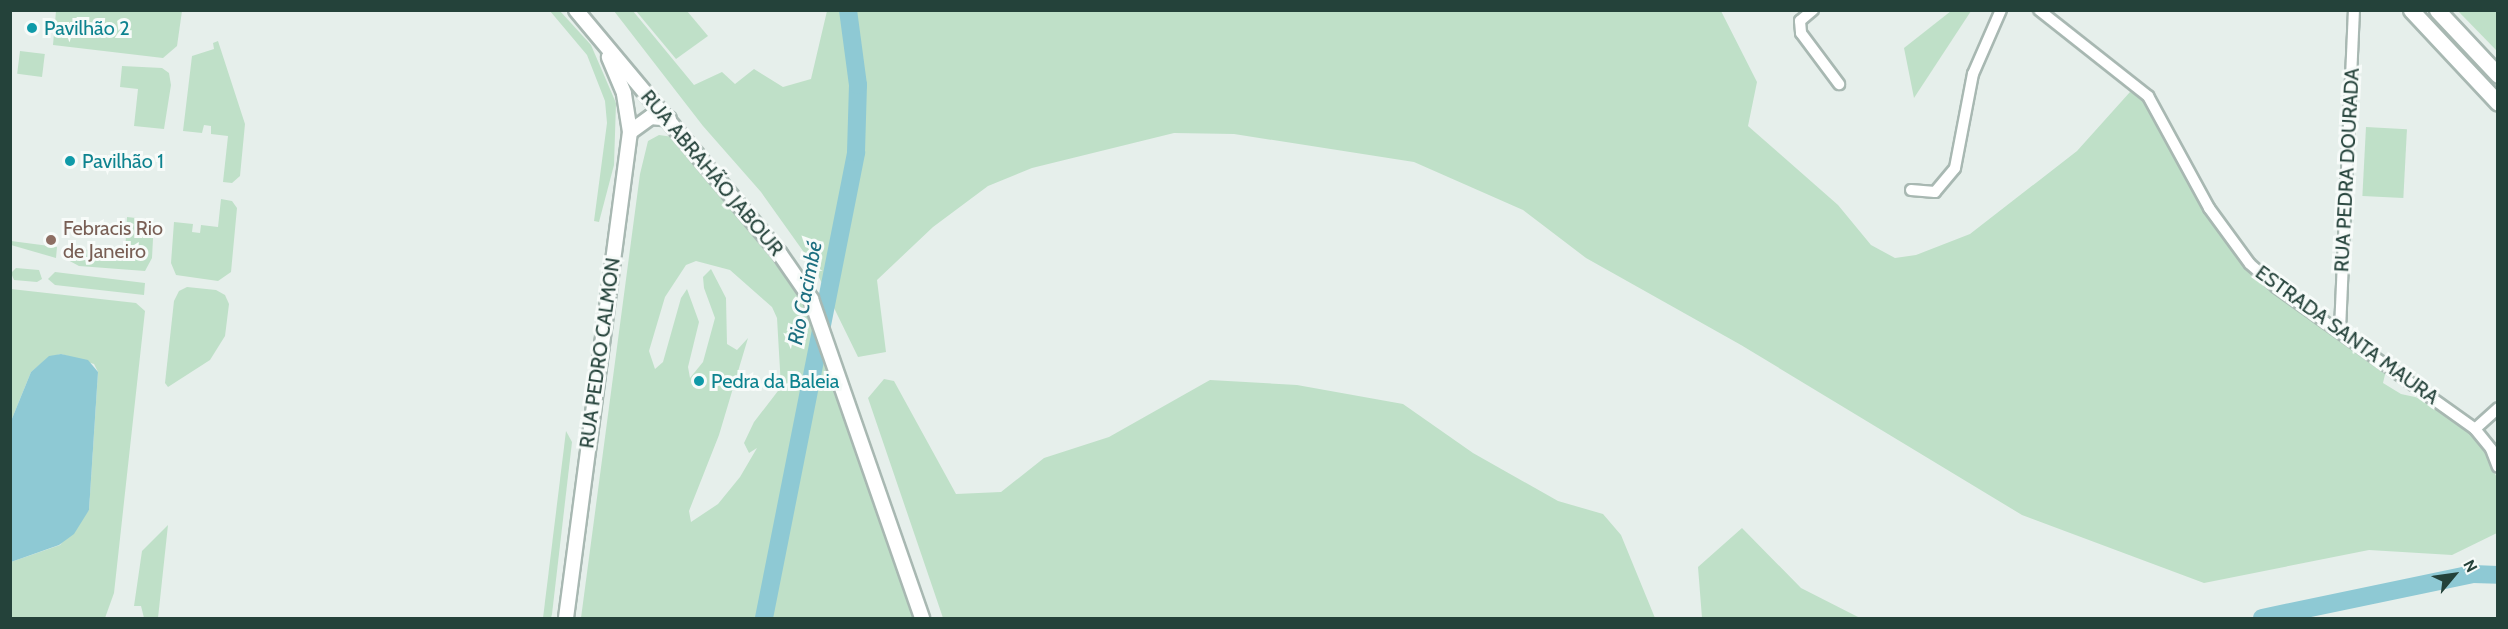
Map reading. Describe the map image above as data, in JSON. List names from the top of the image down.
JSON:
{
  "streets": {
    "street": [
      "RUA PEDRA DOURADA",
      "RUA ABRAHÃO JABOUR",
      "ESTRADA SANTA MAURA",
      "RUA PEDRO CALMON"
    ]
  },
  "crossings": [
    ["RUA PEDRA DOURADA", "ESTRADA SANTA MAURA"],
    ["RUA ABRAHÃO JABOUR", "RUA PEDRO CALMON"]
  ],
  "water": ["Rio Cacimbé"],
  "places": [
    "Pavilhão 2",
    "Pavilhão 1",
    "Febracis Rio de Janeiro",
    "Pedra da Baleia"
  ],
  "north": "top right"
}
